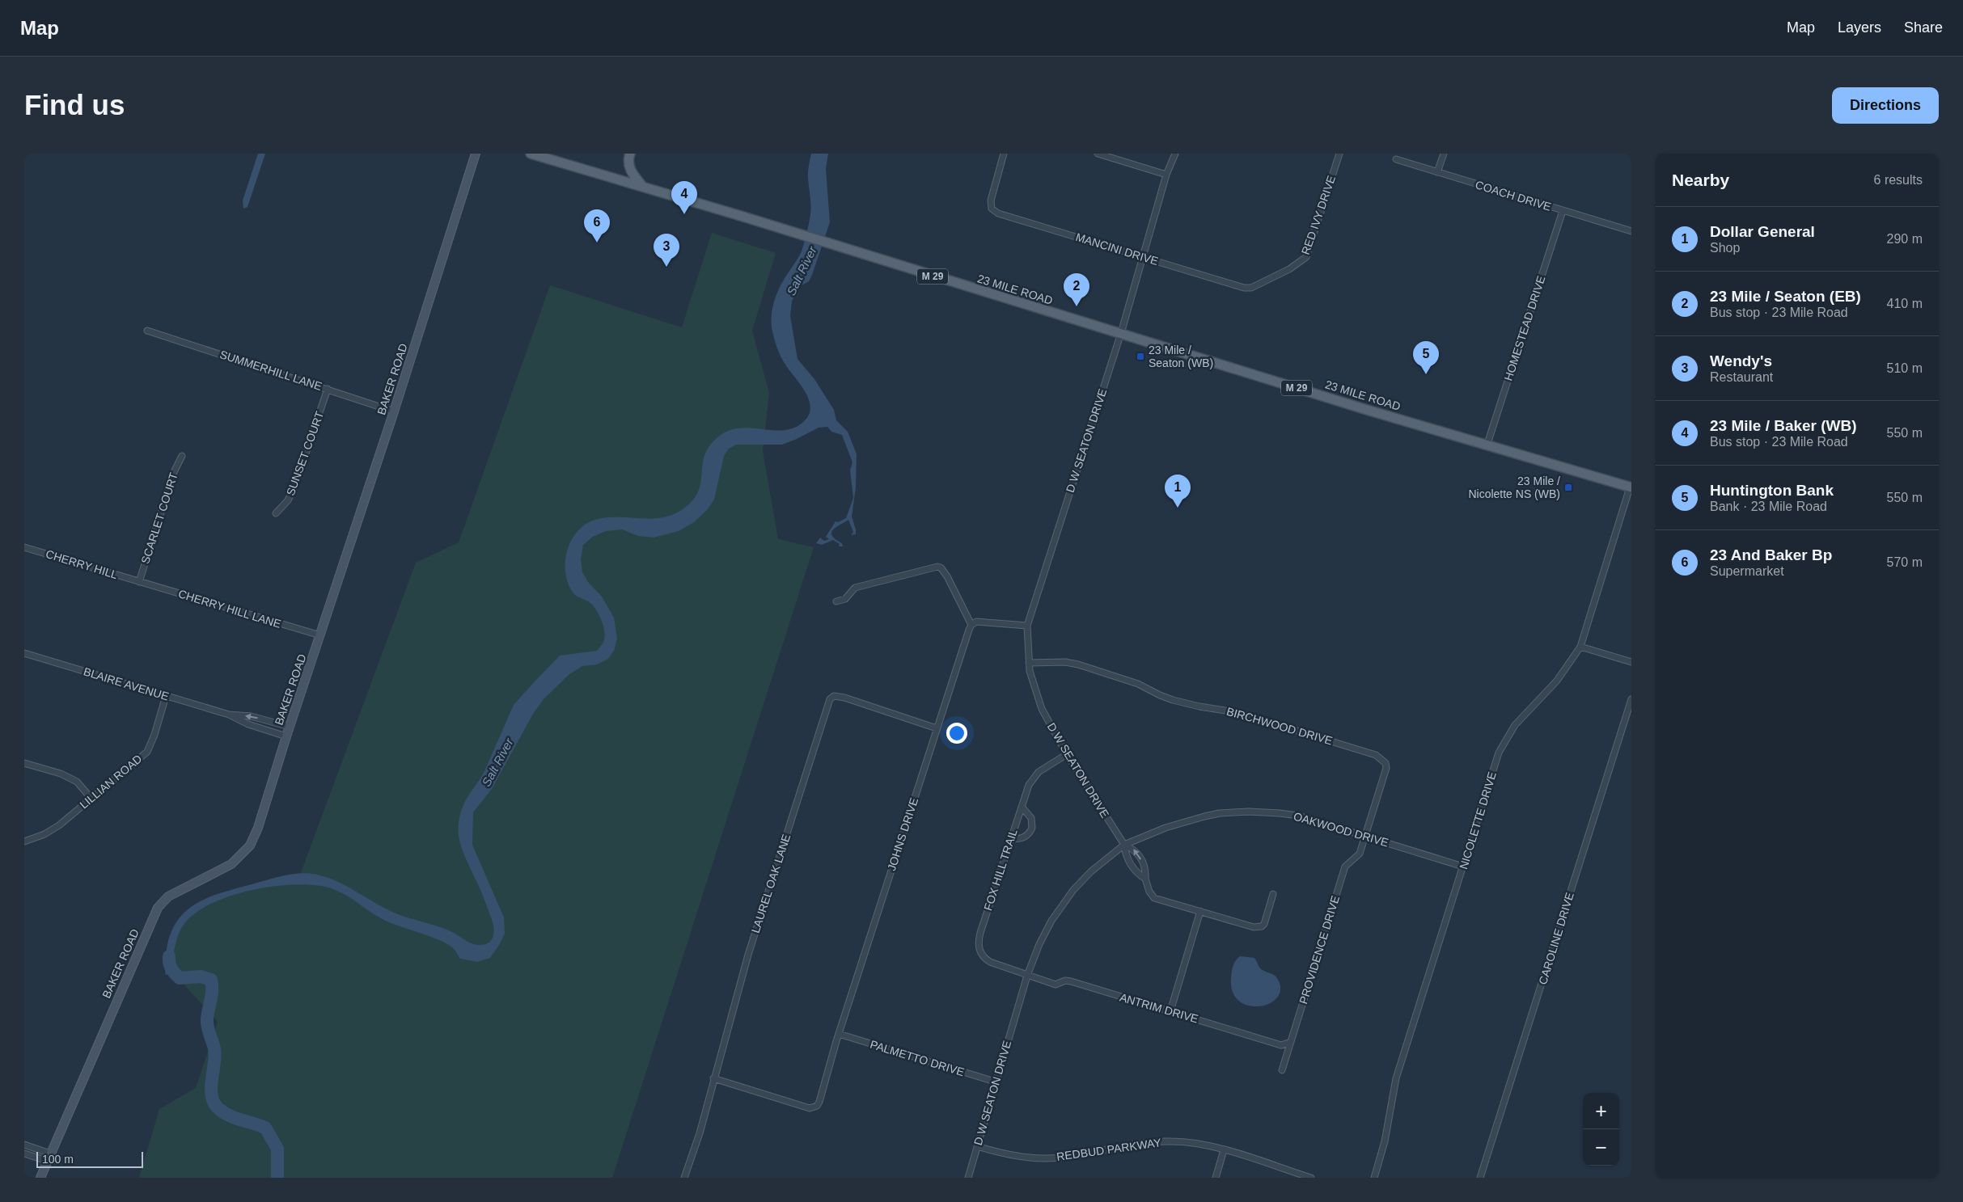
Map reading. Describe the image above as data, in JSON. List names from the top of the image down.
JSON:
{
  "streets": {
    "main road": ["M 29", "23 MILE ROAD"],
    "street": [
      "COACH DRIVE",
      "RED IVY DRIVE",
      "MANCINI DRIVE",
      "HOMESTEAD DRIVE",
      "SUMMERHILL LANE",
      "BAKER ROAD",
      "D W SEATON DRIVE",
      "SUNSET COURT",
      "SCARLET COURT",
      "CHERRY HILL",
      "CHERRY HILL LANE",
      "BLAIRE AVENUE",
      "BIRCHWOOD DRIVE",
      "LILLIAN ROAD",
      "NICOLETTE DRIVE",
      "OAKWOOD DRIVE",
      "JOHNS DRIVE",
      "FOX HILL TRAIL",
      "LAUREL OAK LANE",
      "CAROLINE DRIVE",
      "PROVIDENCE DRIVE",
      "ANTRIM DRIVE",
      "PALMETTO DRIVE",
      "REDBUD PARKWAY"
    ]
  },
  "crossings": [
    ["COACH DRIVE", "HOMESTEAD DRIVE"],
    ["RED IVY DRIVE", "MANCINI DRIVE"],
    ["MANCINI DRIVE", "D W SEATON DRIVE"],
    ["23 MILE ROAD", "HOMESTEAD DRIVE"],
    ["23 MILE ROAD", "D W SEATON DRIVE"],
    ["23 MILE ROAD", "NICOLETTE DRIVE"],
    ["SUMMERHILL LANE", "BAKER ROAD"],
    ["SUMMERHILL LANE", "SUNSET COURT"],
    ["BAKER ROAD", "CHERRY HILL LANE"],
    ["BAKER ROAD", "BLAIRE AVENUE"],
    ["D W SEATON DRIVE", "BIRCHWOOD DRIVE"],
    ["D W SEATON DRIVE", "OAKWOOD DRIVE"],
    ["D W SEATON DRIVE", "FOX HILL TRAIL"],
    ["D W SEATON DRIVE", "ANTRIM DRIVE"],
    ["D W SEATON DRIVE", "PALMETTO DRIVE"],
    ["D W SEATON DRIVE", "REDBUD PARKWAY"],
    ["SCARLET COURT", "CHERRY HILL"],
    ["SCARLET COURT", "CHERRY HILL LANE"],
    ["CHERRY HILL", "CHERRY HILL LANE"],
    ["BLAIRE AVENUE", "LILLIAN ROAD"],
    ["BIRCHWOOD DRIVE", "OAKWOOD DRIVE"],
    ["BIRCHWOOD DRIVE", "PROVIDENCE DRIVE"],
    ["NICOLETTE DRIVE", "OAKWOOD DRIVE"],
    ["OAKWOOD DRIVE", "PROVIDENCE DRIVE"],
    ["JOHNS DRIVE", "LAUREL OAK LANE"],
    ["JOHNS DRIVE", "PALMETTO DRIVE"],
    ["FOX HILL TRAIL", "ANTRIM DRIVE"],
    ["PROVIDENCE DRIVE", "ANTRIM DRIVE"]
  ],
  "water": ["Salt River"],
  "places": {
    "transit": ["23 Mile / Seaton (WB)", "23 Mile / Nicolette NS (WB)"]
  },
  "scale_bar": "100 m",
  "page": {
    "header": "Map",
    "nav": ["Map", "Layers", "Share"],
    "buttons": "Directions",
    "title": "Find us",
    "heading": ["Nearby", "6 results"],
    "pins": [
      "4",
      "6",
      "3",
      "2",
      "5",
      "1"
    ],
    "list": [
      {
        "mark": "1",
        "name": "Dollar General",
        "note": "Shop",
        "value": "290 m"
      },
      {
        "mark": "2",
        "name": "23 Mile / Seaton (EB)",
        "note": "Bus stop · 23 Mile Road",
        "value": "410 m"
      },
      {
        "mark": "3",
        "name": "Wendy's",
        "note": "Restaurant",
        "value": "510 m"
      },
      {
        "mark": "4",
        "name": "23 Mile / Baker (WB)",
        "note": "Bus stop · 23 Mile Road",
        "value": "550 m"
      },
      {
        "mark": "5",
        "name": "Huntington Bank",
        "note": "Bank · 23 Mile Road",
        "value": "550 m"
      },
      {
        "mark": "6",
        "name": "23 And Baker Bp",
        "note": "Supermarket",
        "value": "570 m"
      }
    ],
    "map_buttons": ["+", "−"],
    "scale": "100 m"
  }
}
